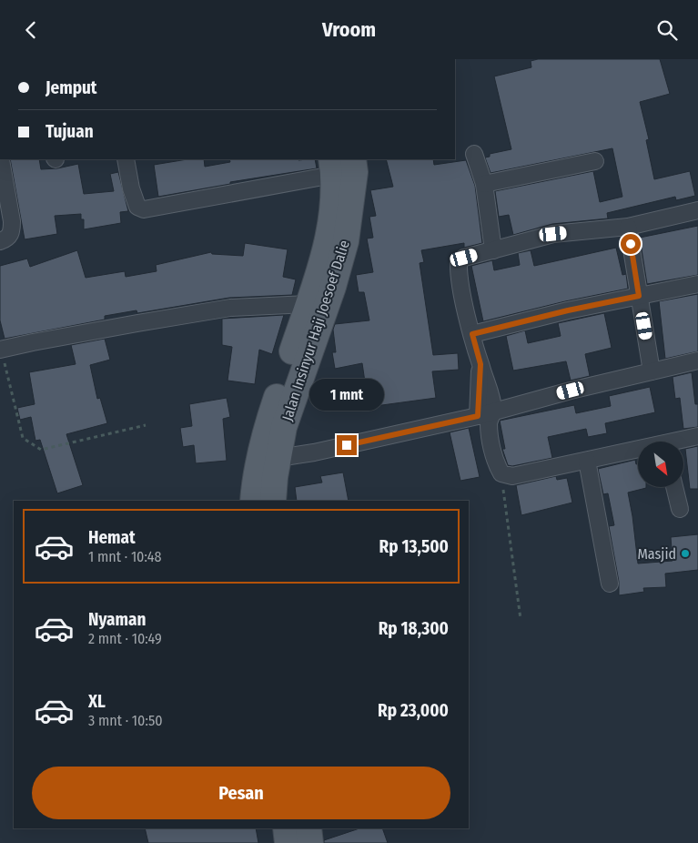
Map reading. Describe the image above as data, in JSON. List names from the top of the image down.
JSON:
{
  "streets": {
    "main road": ["Jalan Insinyur Haji Joesoef Dalie"]
  },
  "places": ["Masjid"],
  "north": "bottom right",
  "page": {
    "header": "Vroom",
    "banner": ["Jemput", "Tujuan"],
    "bubble": "1 mnt",
    "list": [
      {
        "name": "Hemat",
        "note": "1 mnt · 10:48",
        "value": "Rp 13,500"
      },
      {
        "name": "Nyaman",
        "note": "2 mnt · 10:49",
        "value": "Rp 18,300"
      },
      {
        "name": "XL",
        "note": "3 mnt · 10:50",
        "value": "Rp 23,000"
      }
    ],
    "buttons": "Pesan"
  }
}
